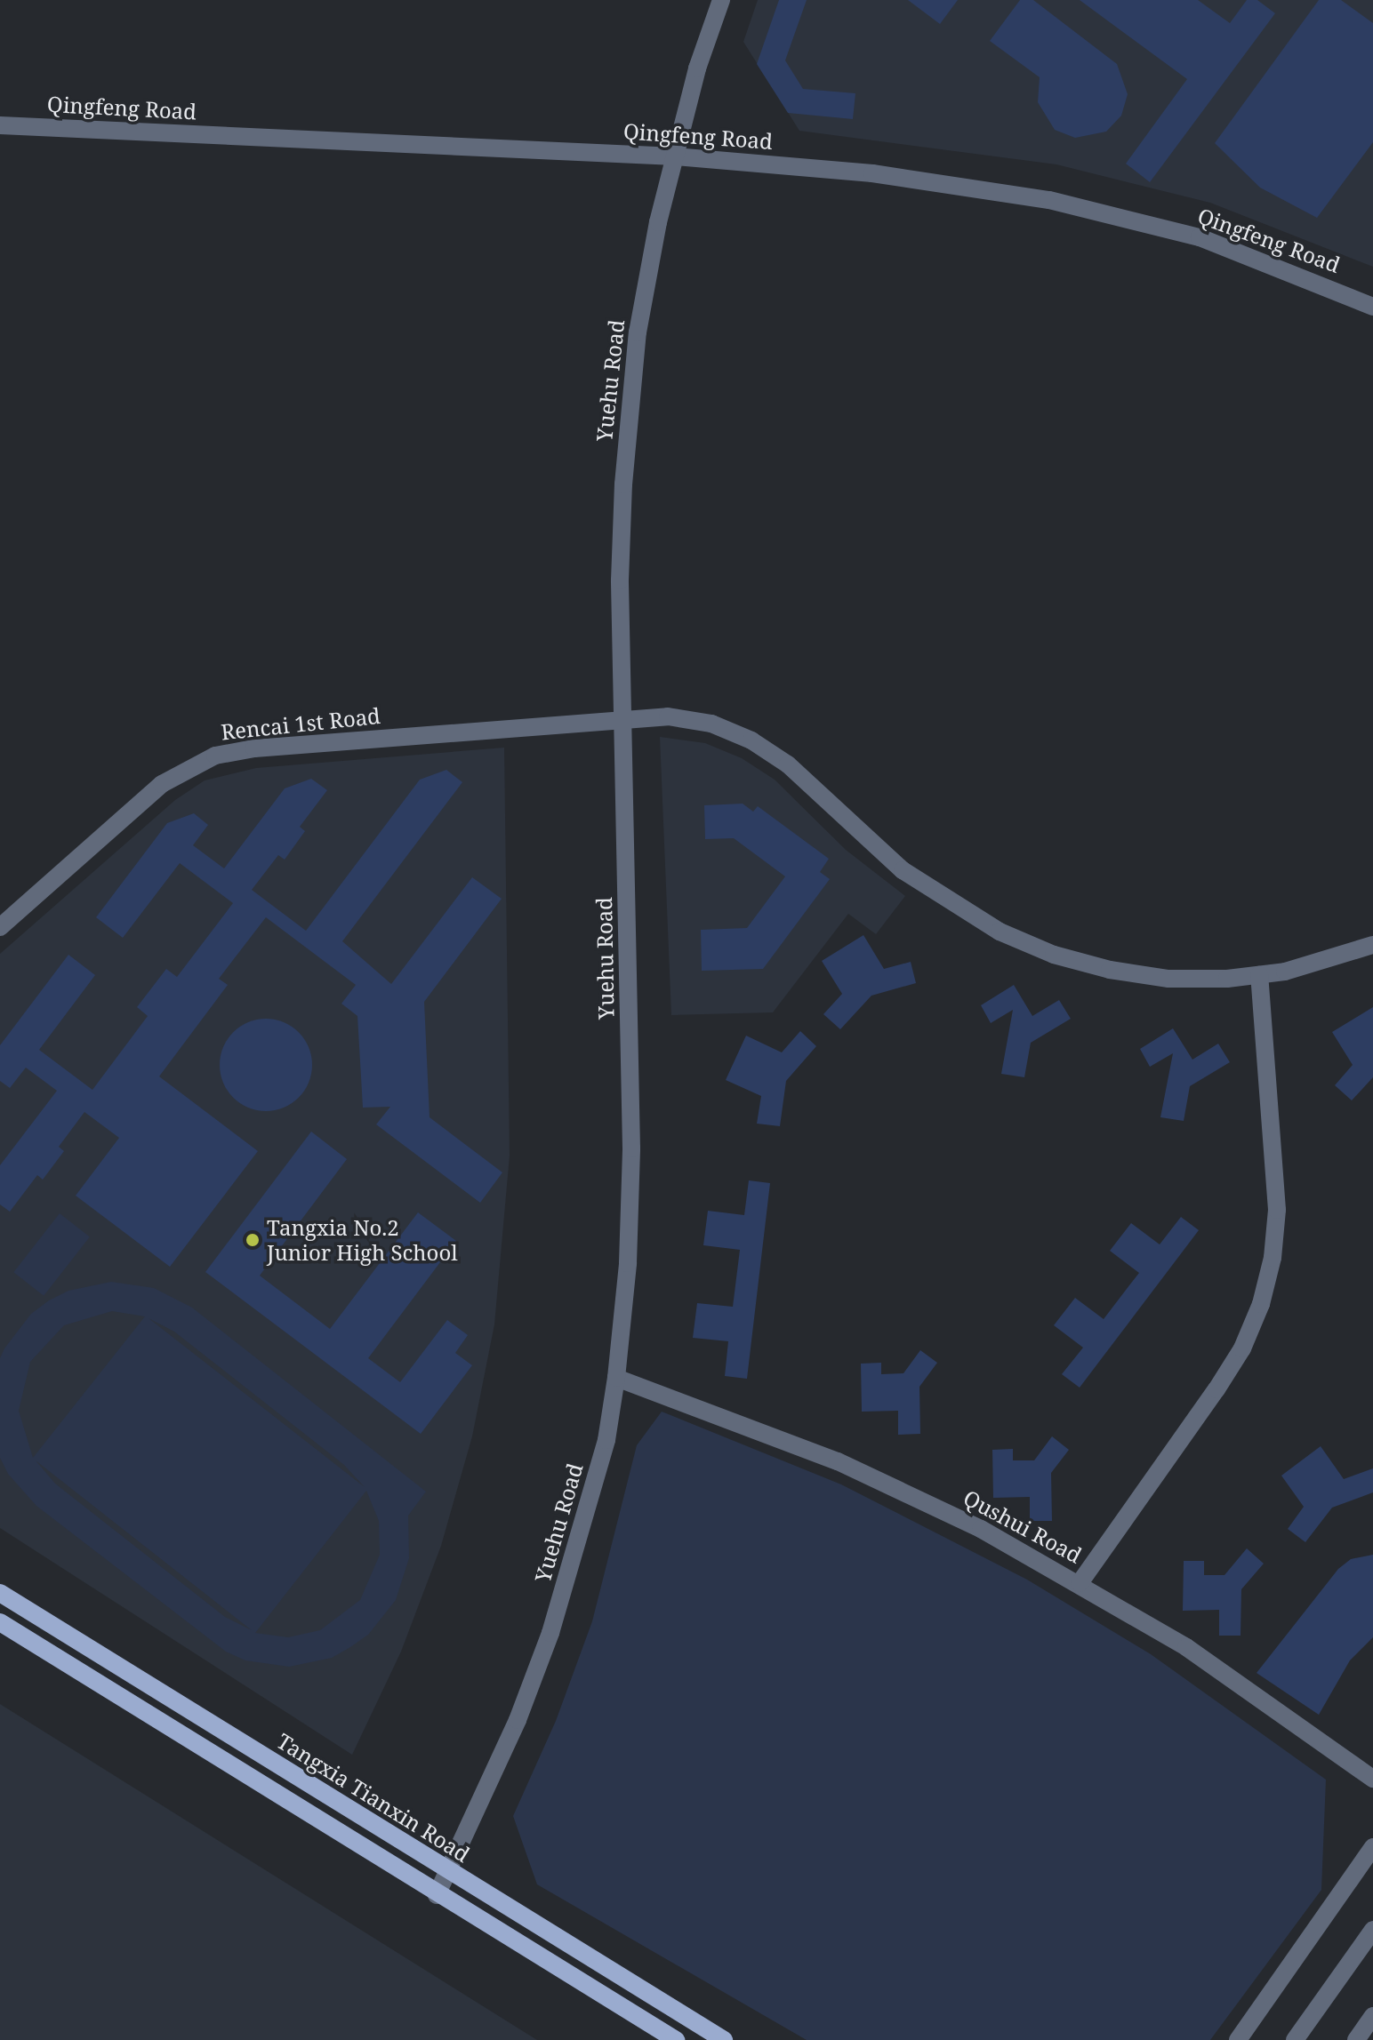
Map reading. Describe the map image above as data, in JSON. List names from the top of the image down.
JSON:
{
  "streets": {
    "main road": ["Tangxia Tianxin Road"],
    "street": [
      "Qingfeng Road",
      "Yuehu Road",
      "Rencai 1st Road",
      "Qushui Road"
    ]
  },
  "crossings": [
    ["Qingfeng Road", "Yuehu Road"],
    ["Yuehu Road", "Rencai 1st Road"],
    ["Yuehu Road", "Qushui Road"],
    ["Yuehu Road", "Tangxia Tianxin Road"]
  ],
  "places": ["Tangxia No.2 Junior High School"]
}
